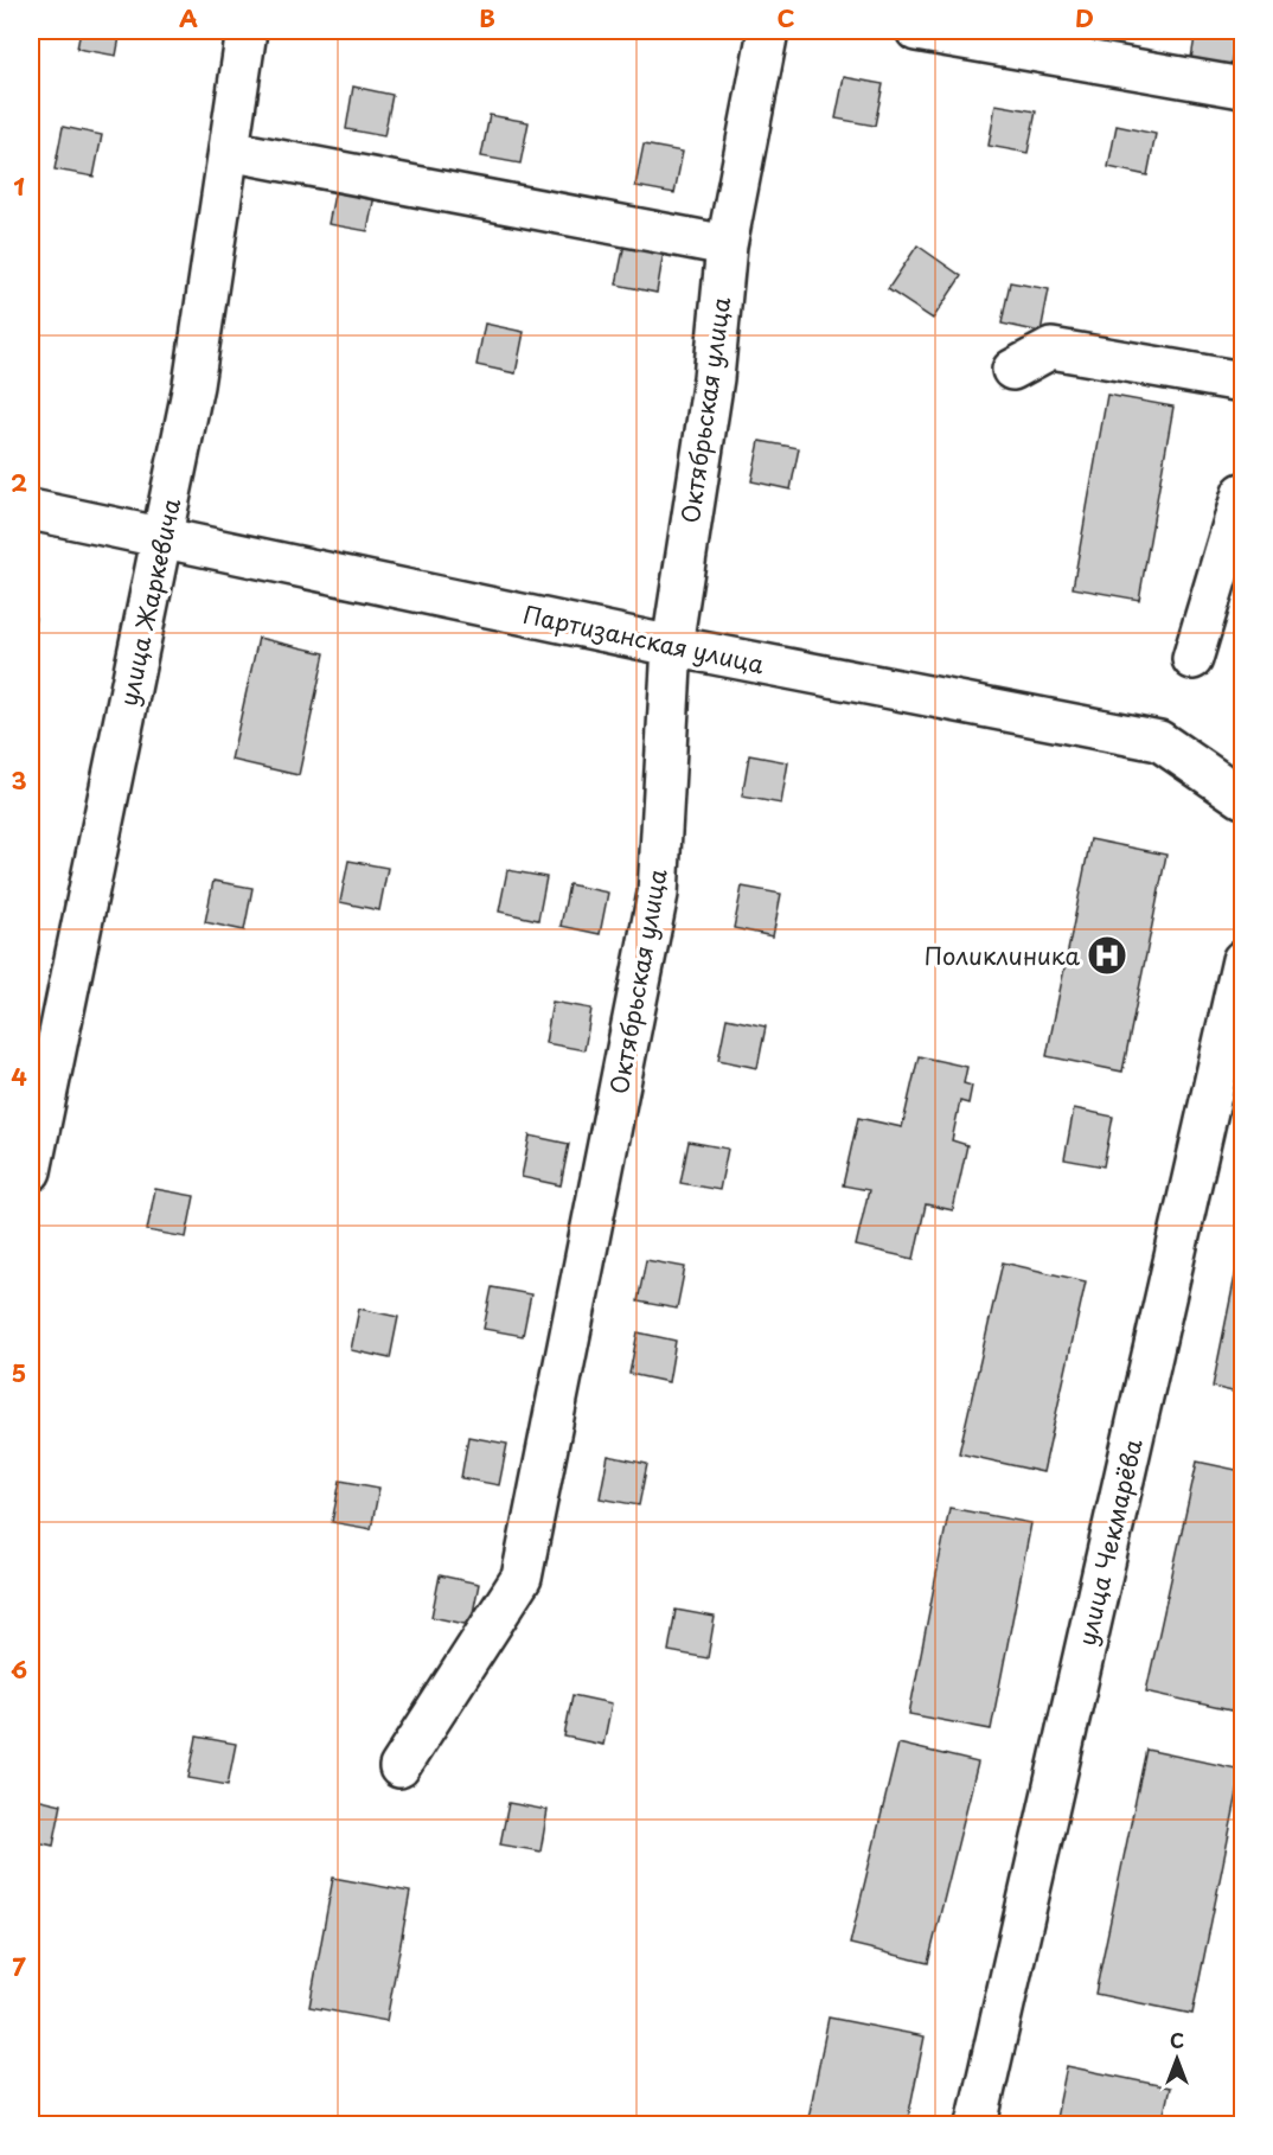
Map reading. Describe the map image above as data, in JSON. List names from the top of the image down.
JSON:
{
  "streets": {
    "street": [
      "Октябрьская улица",
      "улица Жаркевича",
      "Партизанская улица",
      "улица Чекмарёва"
    ]
  },
  "crossings": [
    ["Октябрьская улица", "Партизанская улица"],
    ["улица Жаркевича", "Партизанская улица"]
  ],
  "places": {
    "hospital": ["Поликлиника"]
  },
  "north": "top",
  "grid": {
    "columns": [
      "A",
      "B",
      "C",
      "D"
    ],
    "rows": [
      "1",
      "2",
      "3",
      "4",
      "5",
      "6",
      "7"
    ]
  }
}
